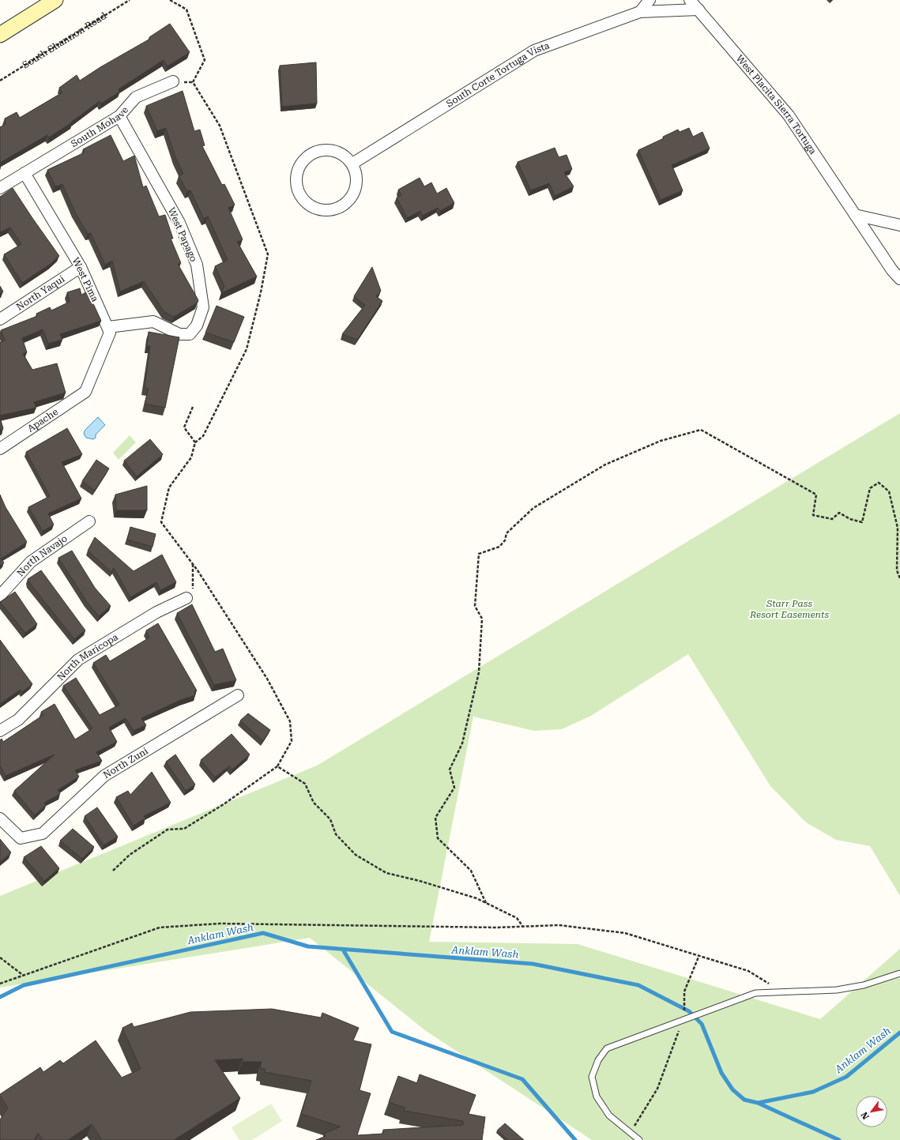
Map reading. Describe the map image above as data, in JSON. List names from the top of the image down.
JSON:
{
  "streets": {
    "street": [
      "South Corte Tortuga Vista",
      "West Placita Sierra Tortuga",
      "South Mohave",
      "West Papago",
      "West Pima",
      "North Yaqui",
      "Apache",
      "North Navajo",
      "North Maricopa",
      "North Zuni"
    ],
    "path": ["South Shannon Road"]
  },
  "crossings": [
    ["South Mohave", "West Papago"],
    ["South Mohave", "West Pima"],
    ["West Papago", "West Pima"],
    ["West Papago", "Apache"],
    ["West Pima", "North Yaqui"],
    ["West Pima", "Apache"]
  ],
  "water": ["Anklam Wash"],
  "parks": ["Starr Pass Resort Easements"],
  "north": "bottom left"
}
